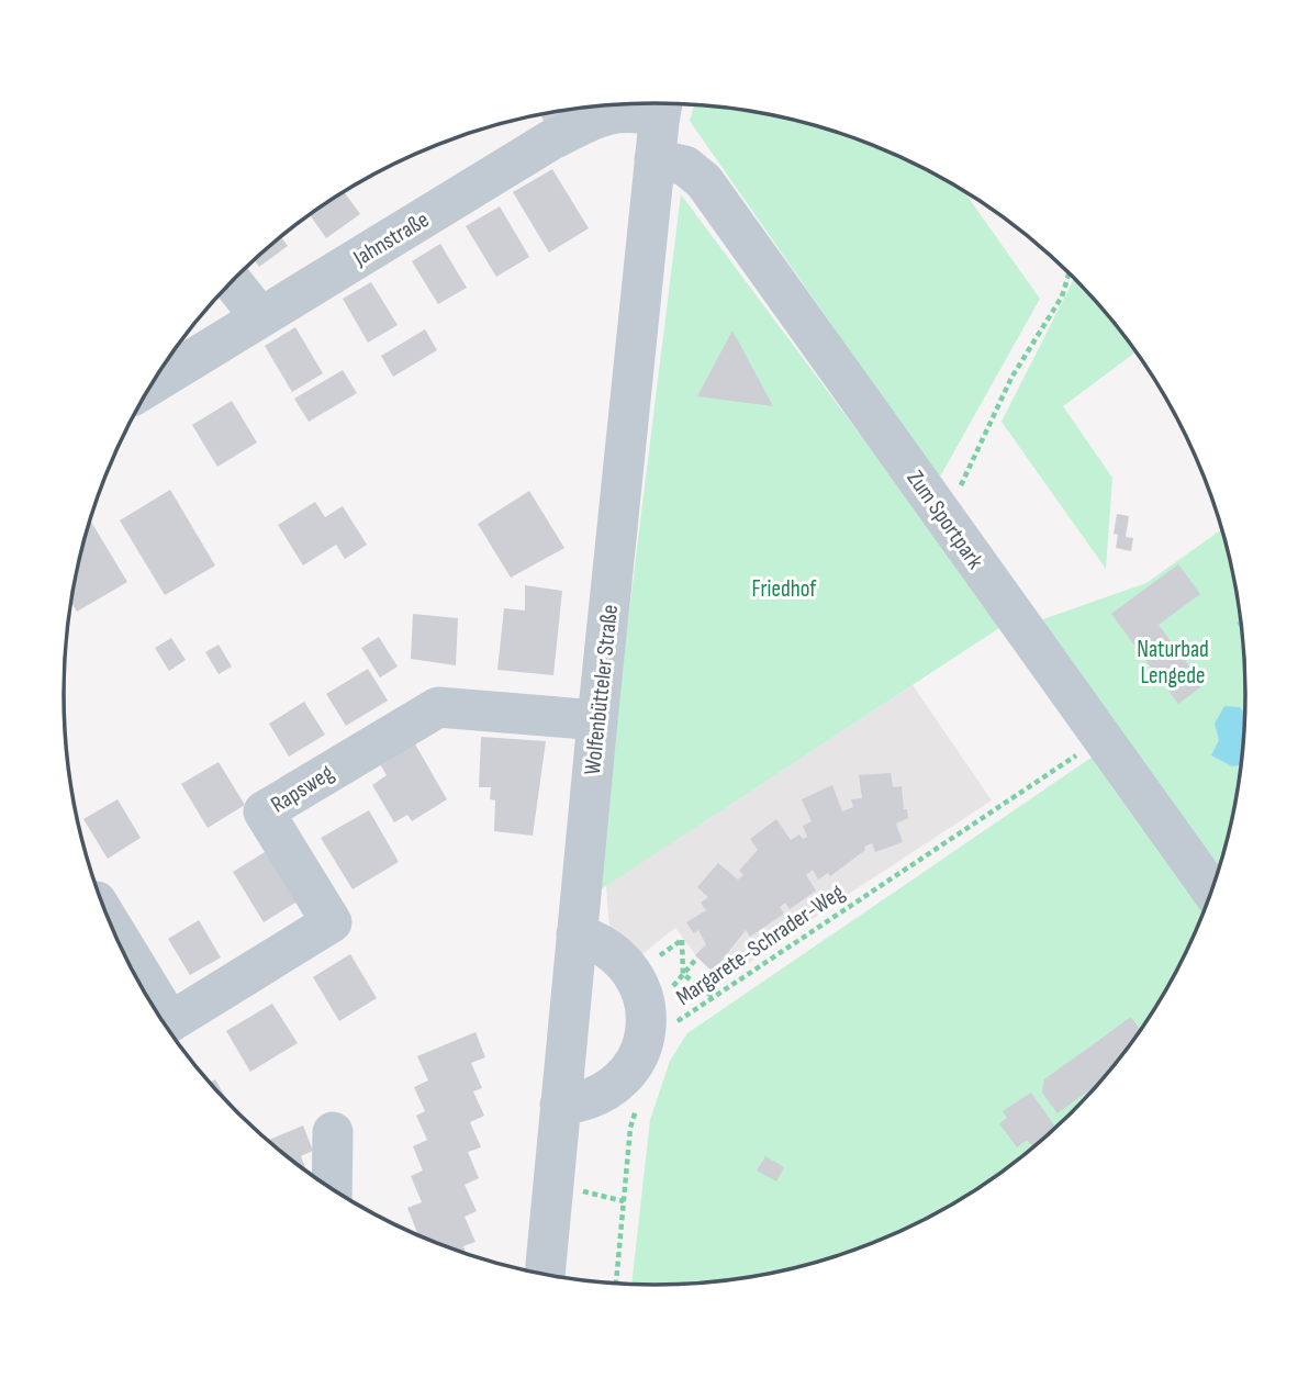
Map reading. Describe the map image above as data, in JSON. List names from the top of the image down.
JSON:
{
  "streets": {
    "street": [
      "Jahnstraße",
      "Zum Sportpark",
      "Wolfenbütteler Straße",
      "Rapsweg"
    ],
    "path": ["Margarete-Schrader-Weg"]
  },
  "crossings": [
    ["Jahnstraße", "Wolfenbütteler Straße"],
    ["Zum Sportpark", "Wolfenbütteler Straße"],
    ["Zum Sportpark", "Margarete-Schrader-Weg"],
    ["Wolfenbütteler Straße", "Rapsweg"]
  ],
  "parks": ["Friedhof", "Naturbad Lengede"]
}
